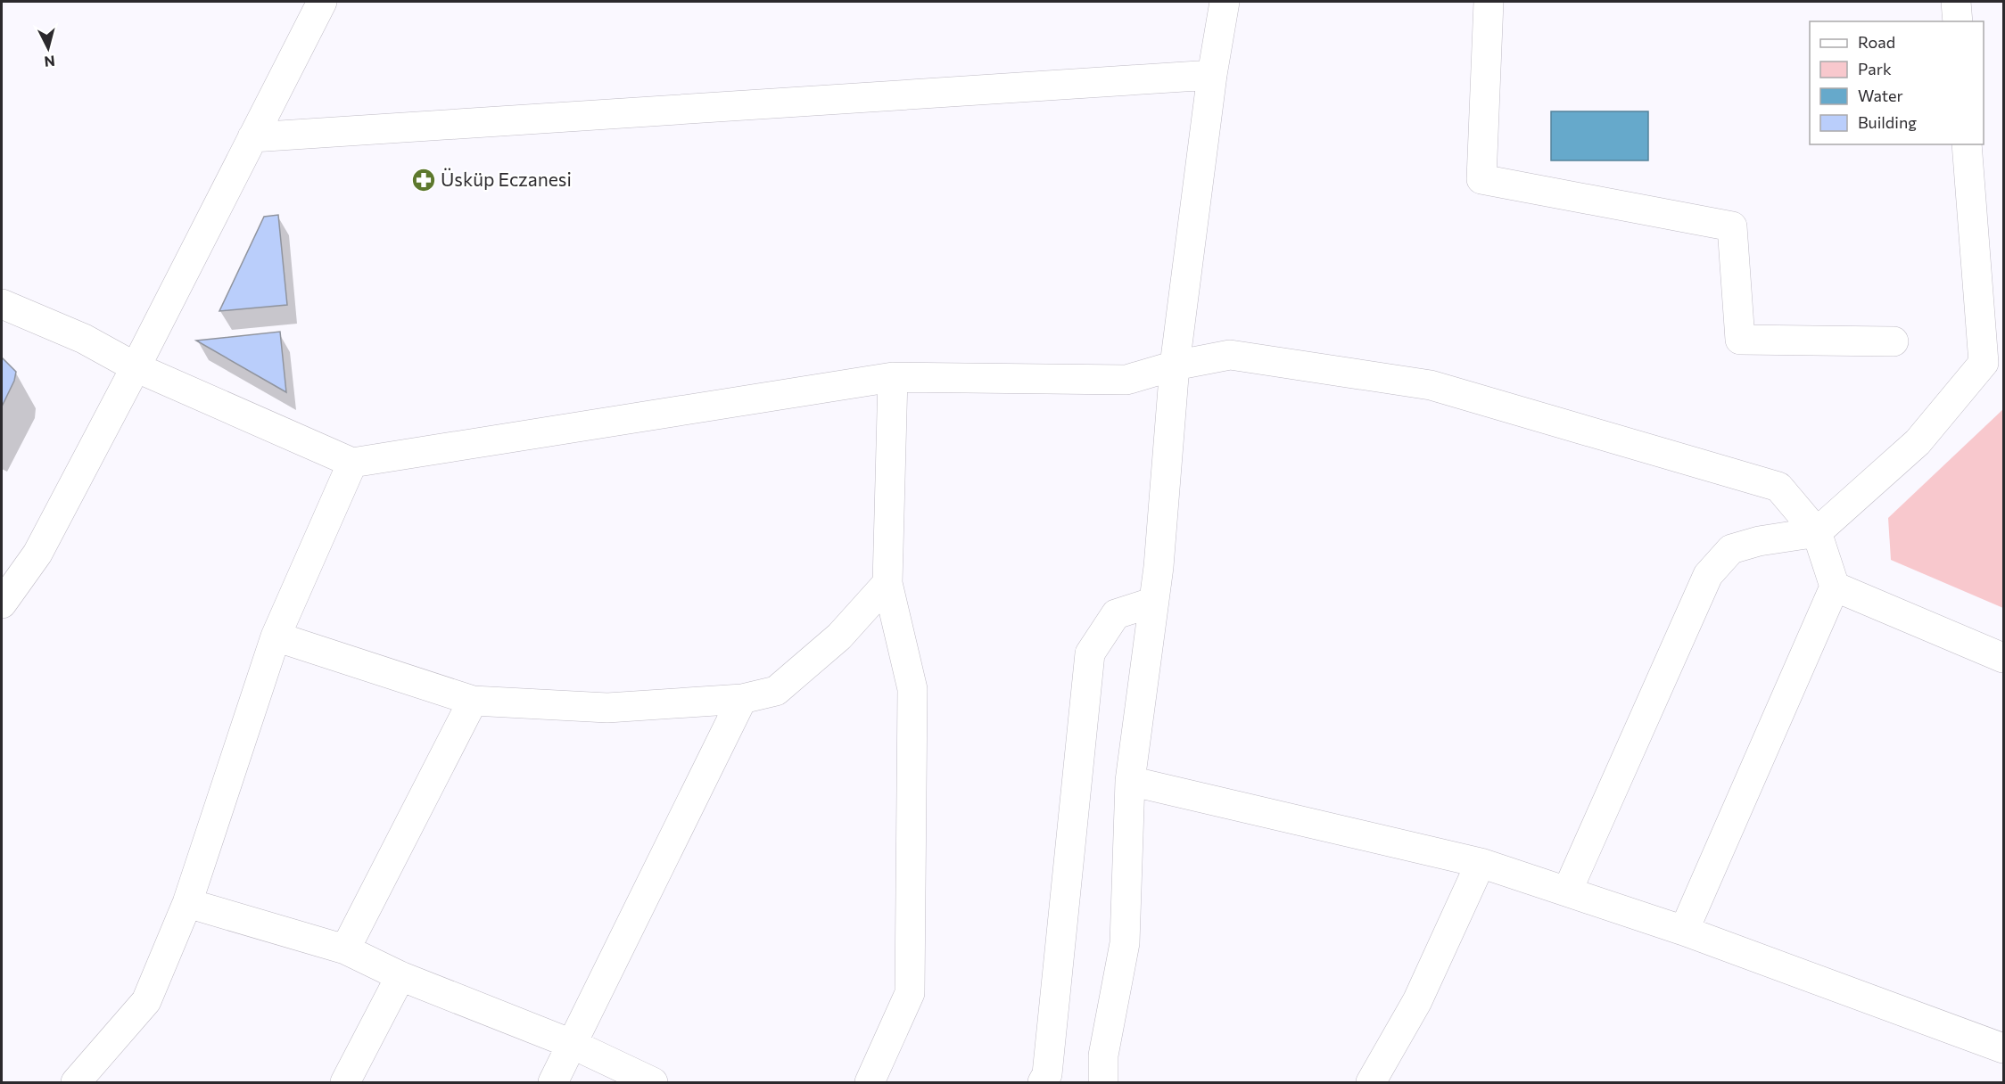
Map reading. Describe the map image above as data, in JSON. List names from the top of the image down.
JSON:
{
  "places": {
    "pharmacy": ["Üsküp Eczanesi"]
  },
  "legend": [
    "Road",
    "Park",
    "Water",
    "Building"
  ],
  "north": "bottom"
}
